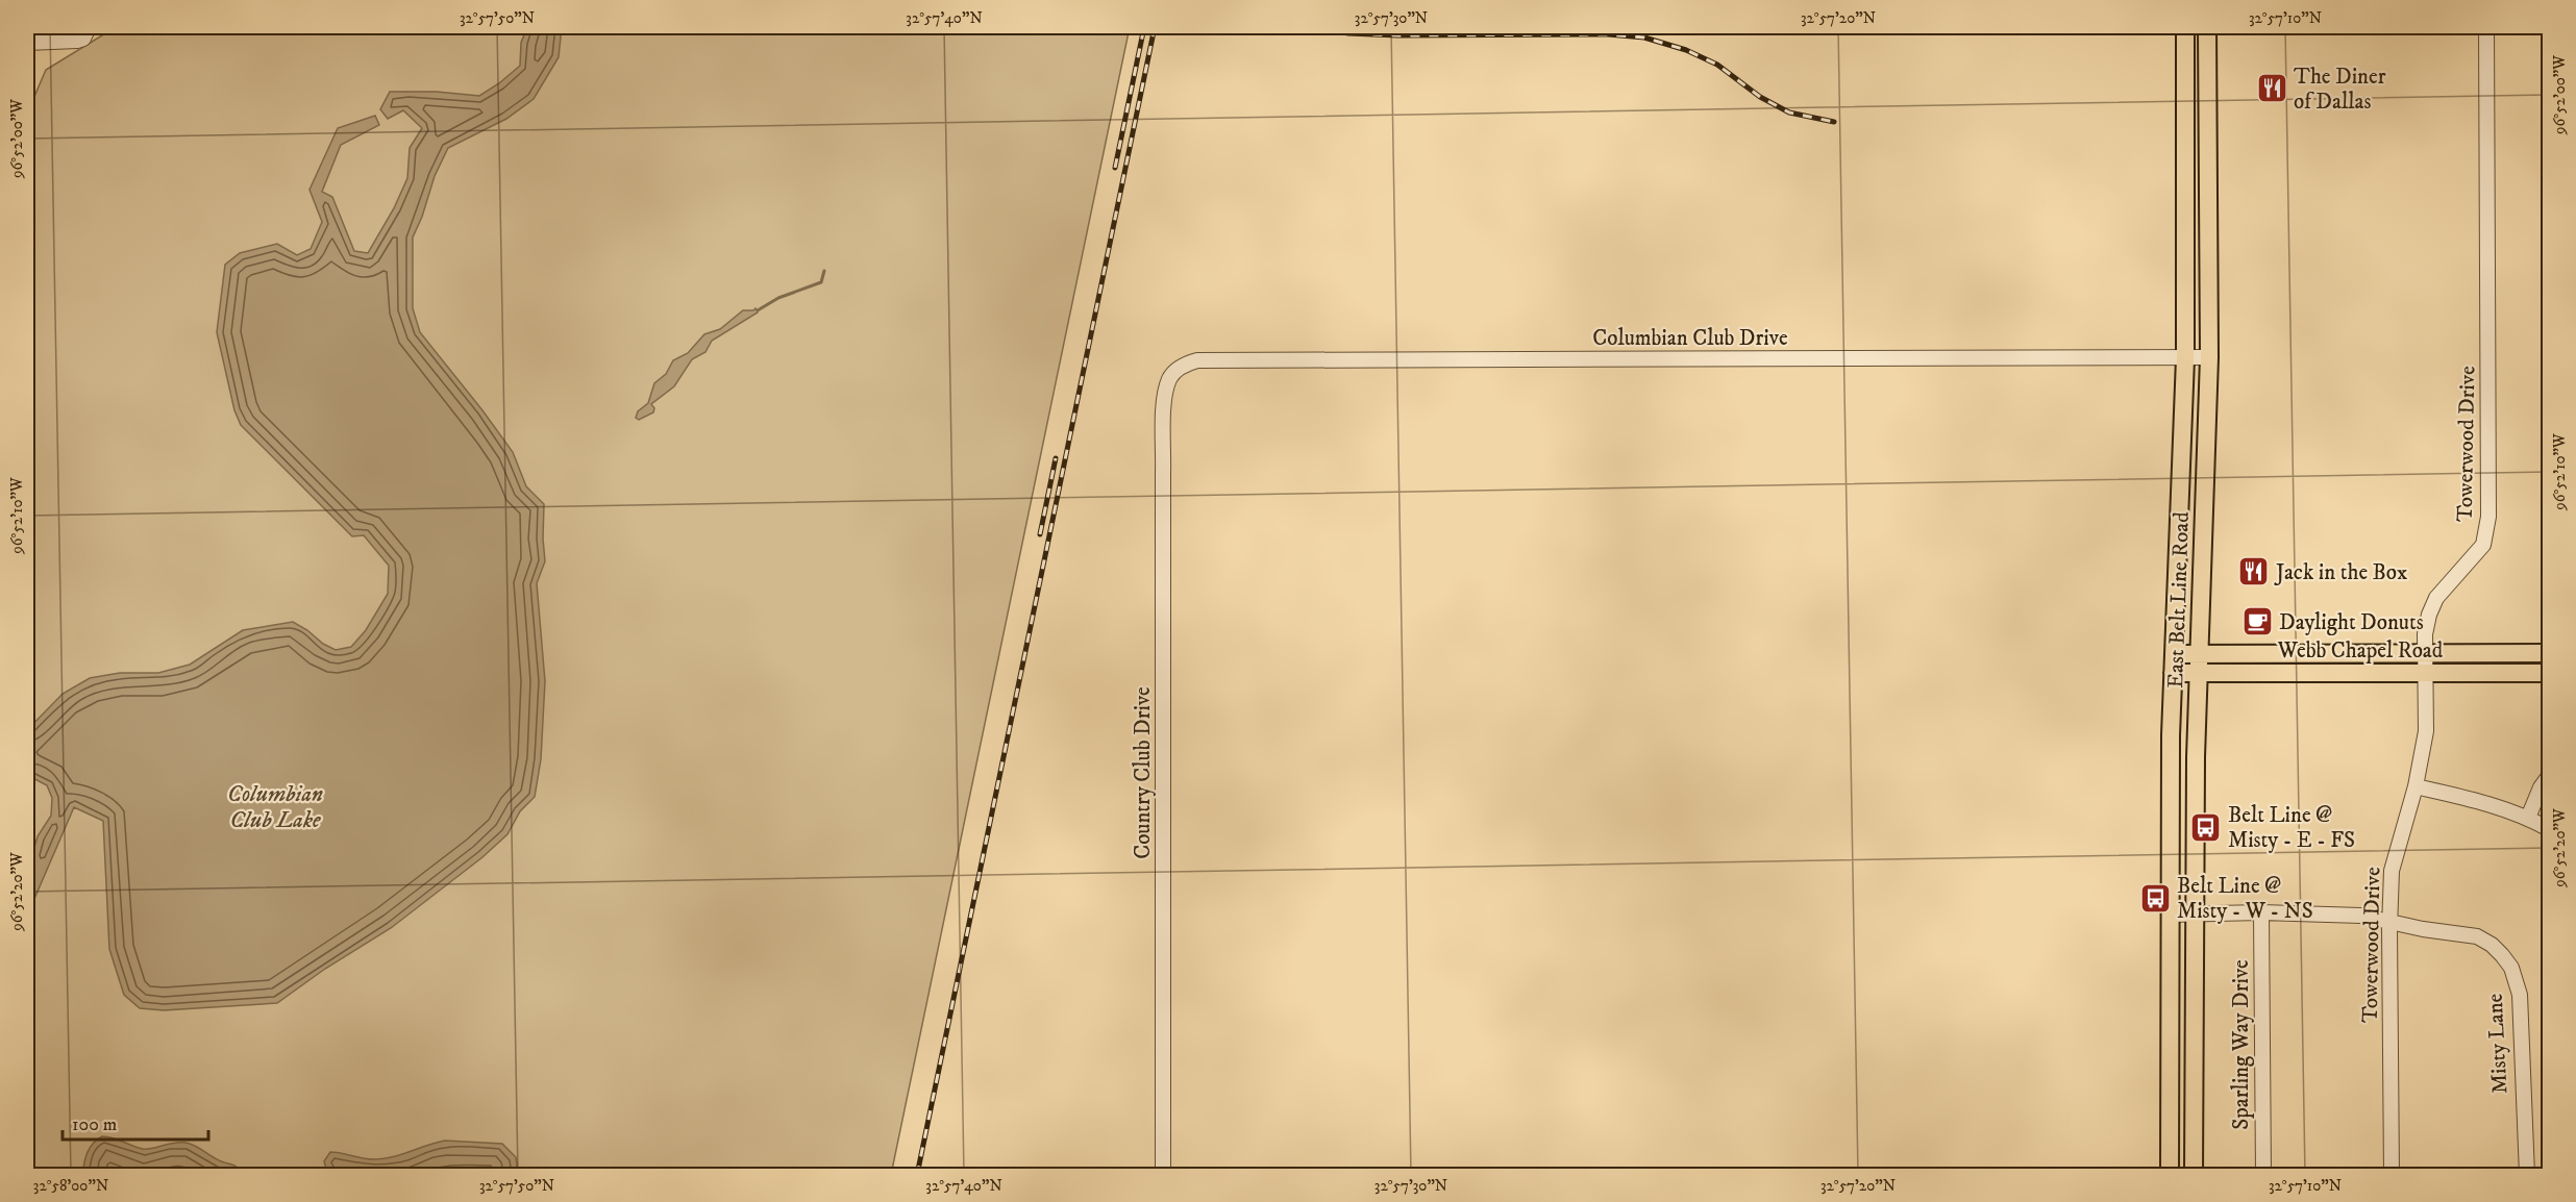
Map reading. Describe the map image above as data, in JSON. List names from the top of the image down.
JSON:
{
  "streets": {
    "main road": ["East Belt Line Road", "Webb Chapel Road"],
    "street": [
      "Columbian Club Drive",
      "Towerwood Drive",
      "Country Club Drive",
      "Misty Lane",
      "Sparling Way Drive"
    ]
  },
  "crossings": [
    ["Columbian Club Drive", "East Belt Line Road"],
    ["Columbian Club Drive", "Country Club Drive"],
    ["Towerwood Drive", "Webb Chapel Road"],
    ["Towerwood Drive", "Misty Lane"],
    ["East Belt Line Road", "Webb Chapel Road"],
    ["East Belt Line Road", "Misty Lane"],
    ["Misty Lane", "Sparling Way Drive"]
  ],
  "water": ["Columbian Club Lake"],
  "places": {
    "restaurant": ["The Diner of Dallas", "Jack in the Box"],
    "cafe": ["Daylight Donuts"],
    "bus stop": ["Belt Line @ Misty - E - FS", "Belt Line @ Misty - W - NS"]
  },
  "scale_bar": "100 m",
  "coordinates": [
    "32°57'50\"N",
    "32°57'40\"N",
    "32°57'30\"N",
    "32°57'20\"N",
    "32°57'10\"N",
    "96°52'00\"W",
    "96°52'10\"W",
    "96°52'20\"W",
    "32°58'00\"N"
  ]
}
